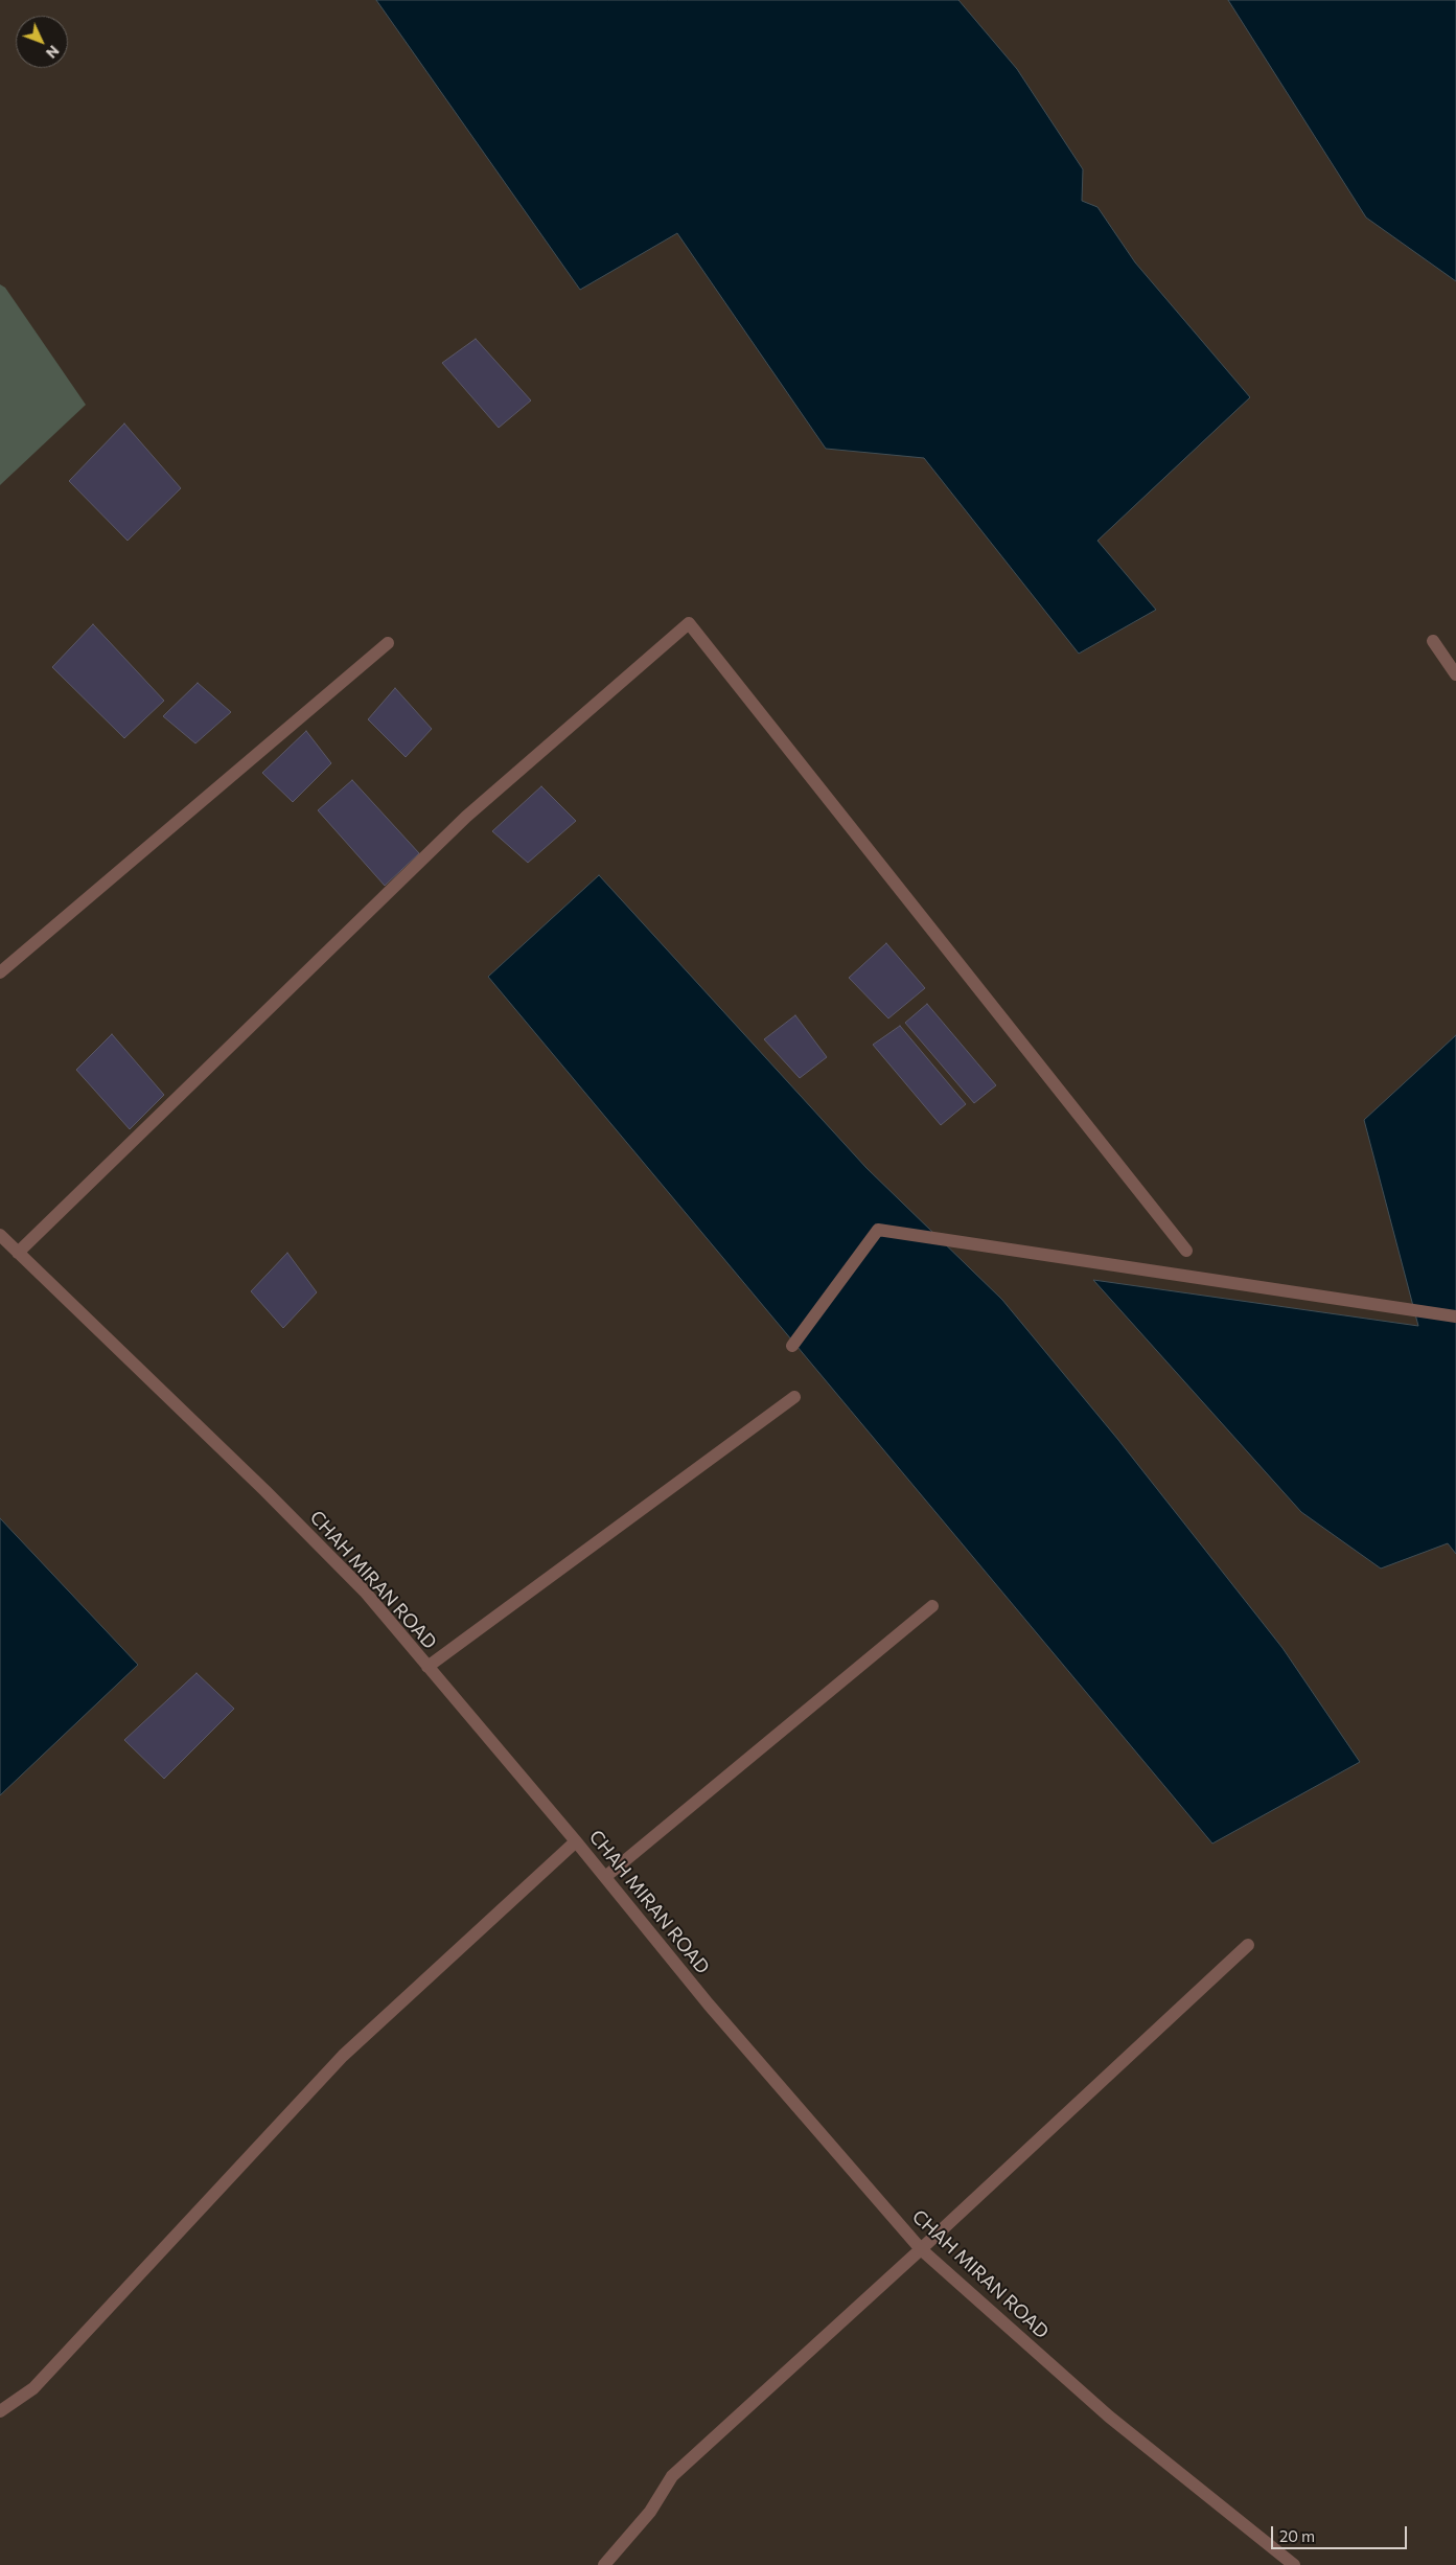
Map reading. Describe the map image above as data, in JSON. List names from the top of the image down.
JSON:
{
  "streets": {
    "street": ["CHAH MIRAN ROAD"]
  },
  "scale_bar": "20 m",
  "north": "bottom right"
}
